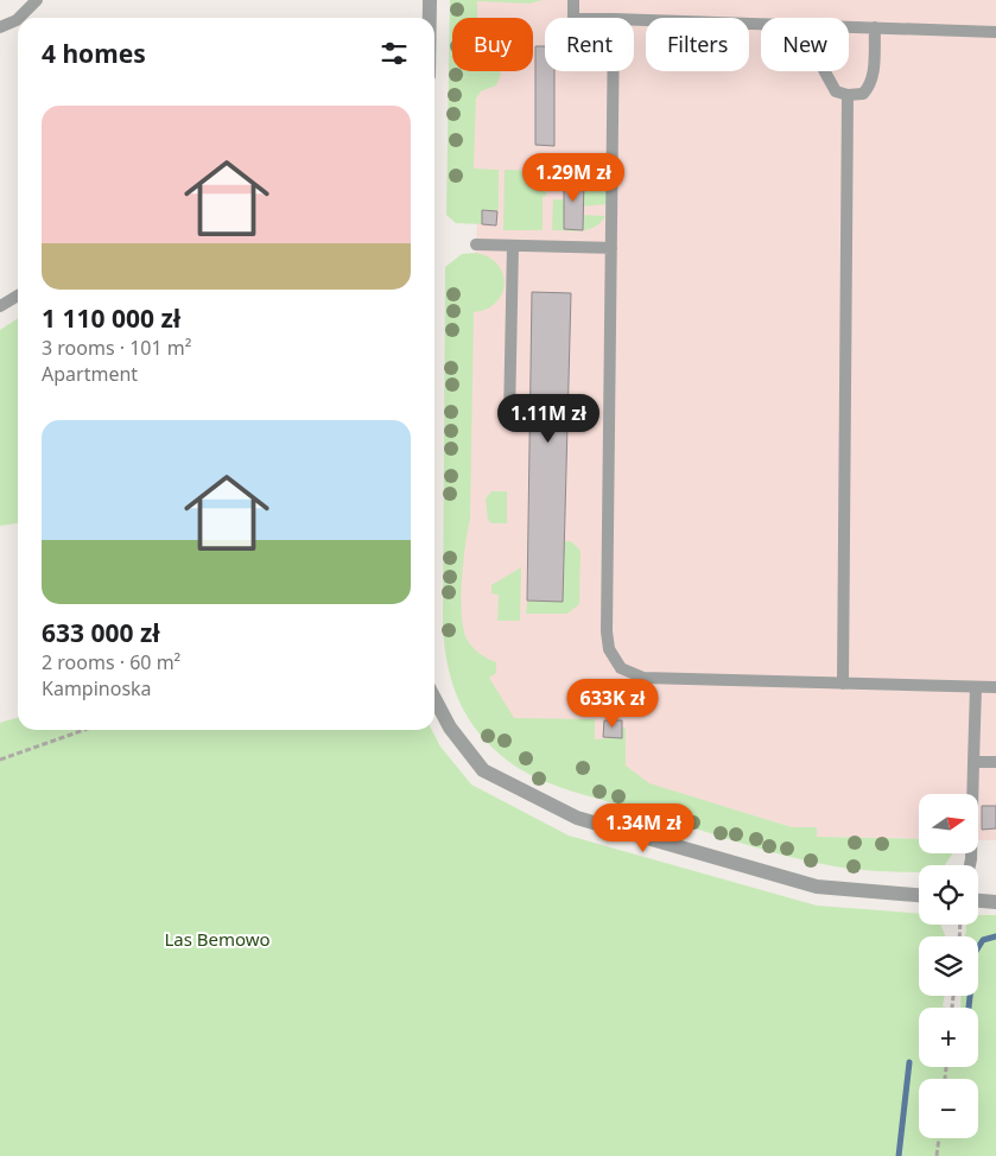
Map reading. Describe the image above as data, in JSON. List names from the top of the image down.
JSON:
{
  "parks": ["Las Bemowo"],
  "north": "right",
  "page": {
    "chip": [
      "Buy",
      "Rent",
      "Filters",
      "New"
    ],
    "heading": "4 homes",
    "list": [
      {
        "name": "1 110 000 zł",
        "note": "3 rooms · 101 m² · Apartment"
      },
      {
        "name": "633 000 zł",
        "note": "2 rooms · 60 m² · Kampinoska"
      }
    ],
    "price": [
      "1.29M zł",
      "1.11M zł",
      "633K zł",
      "1.34M zł"
    ],
    "map_buttons": ["+", "−"]
  }
}
